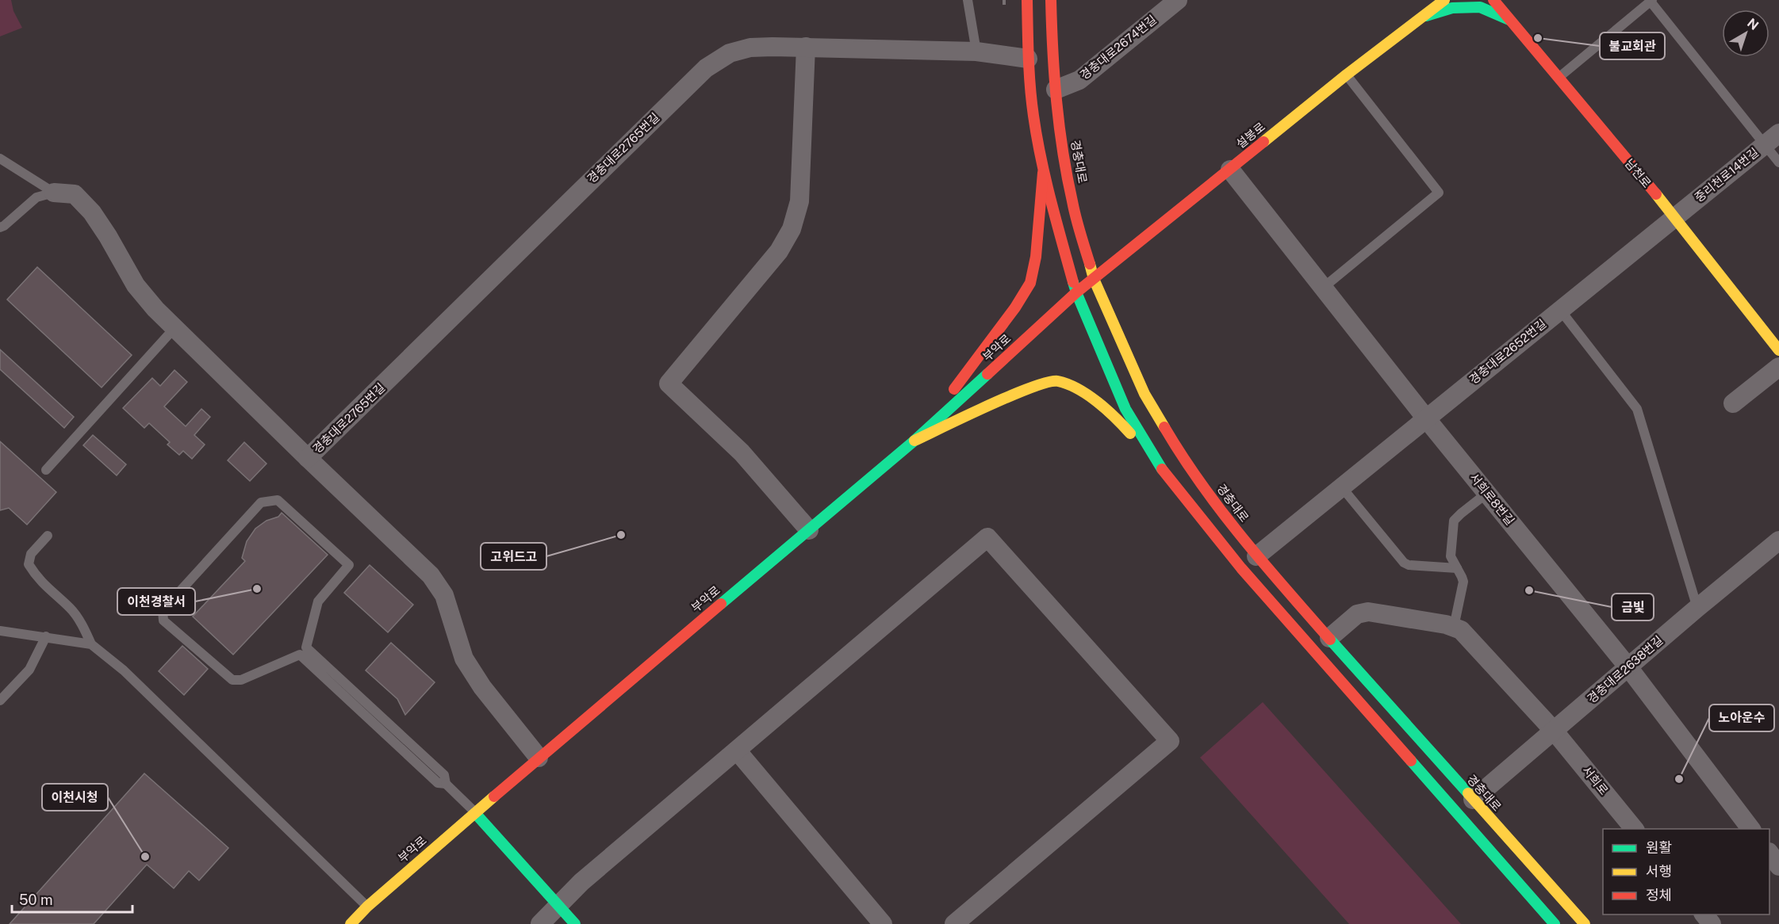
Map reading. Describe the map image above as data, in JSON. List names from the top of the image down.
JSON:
{
  "streets": {
    "main road": [
      "설봉로",
      "경충대로",
      "남천로",
      "부악로"
    ],
    "street": [
      "경충대로2674번길",
      "경충대로2765번길",
      "중리천로14번길",
      "경충대로2652번길",
      "서희로8번길",
      "경충대로2638번길",
      "서희로"
    ]
  },
  "crossings": [
    ["경충대로2674번길", "경충대로"],
    ["설봉로", "경충대로"],
    ["설봉로", "부악로"],
    ["설봉로", "서희로8번길"],
    ["경충대로", "경충대로2652번길"],
    ["경충대로", "경충대로2638번길"],
    ["남천로", "중리천로14번길"],
    ["남천로", "경충대로2652번길"],
    ["중리천로14번길", "경충대로2652번길"],
    ["경충대로2652번길", "서희로8번길"],
    ["서희로8번길", "경충대로2638번길"],
    ["경충대로2638번길", "서희로"]
  ],
  "places": [
    "불교회관",
    "고위드고",
    "이천경찰서",
    "금빛",
    "노아운수",
    "이천시청"
  ],
  "legend": ["원활", "서행", "정체"],
  "scale_bar": "50 m",
  "north": "top right"
}
